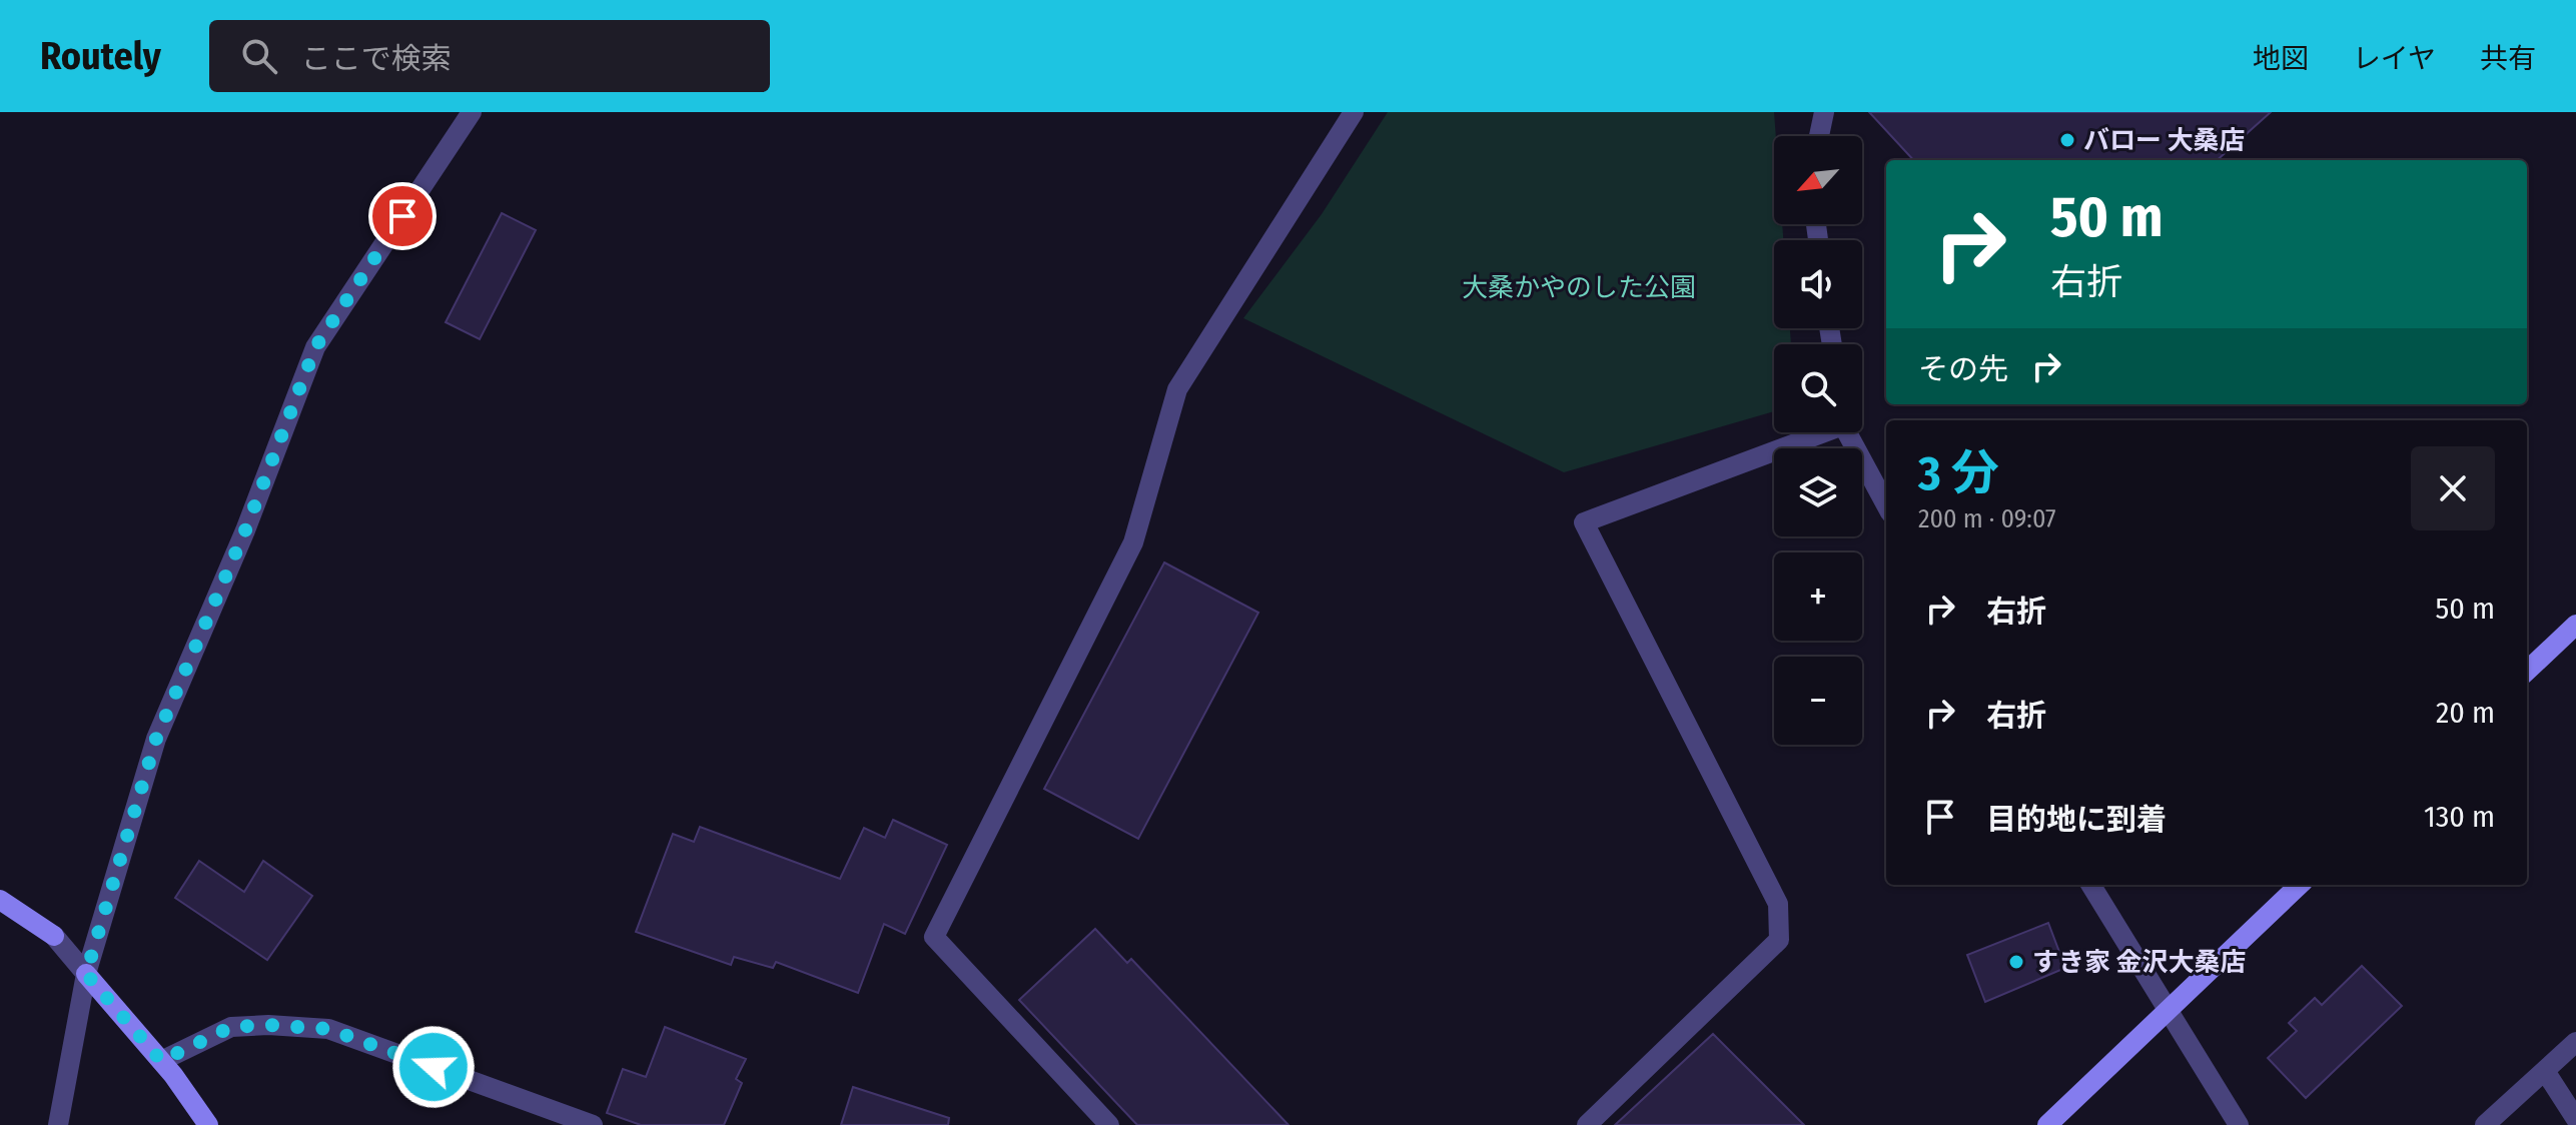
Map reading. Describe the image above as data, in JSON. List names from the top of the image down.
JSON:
{
  "parks": ["大桑かやのした公園"],
  "places": ["バロー 大桑店", "すき家 金沢大桑店"],
  "north": "bottom left",
  "page": {
    "header": "Routely",
    "search": "ここで検索",
    "nav": ["地図", "レイヤ", "共有"],
    "map_buttons": ["+", "−"],
    "turn": ["50 m", "右折"],
    "then": "その先",
    "heading": ["3 分", "200 m · 09:07"],
    "list": [
      {
        "name": "右折",
        "value": "50 m"
      },
      {
        "name": "右折",
        "value": "20 m"
      },
      {
        "name": "目的地に到着",
        "value": "130 m"
      }
    ]
  }
}
